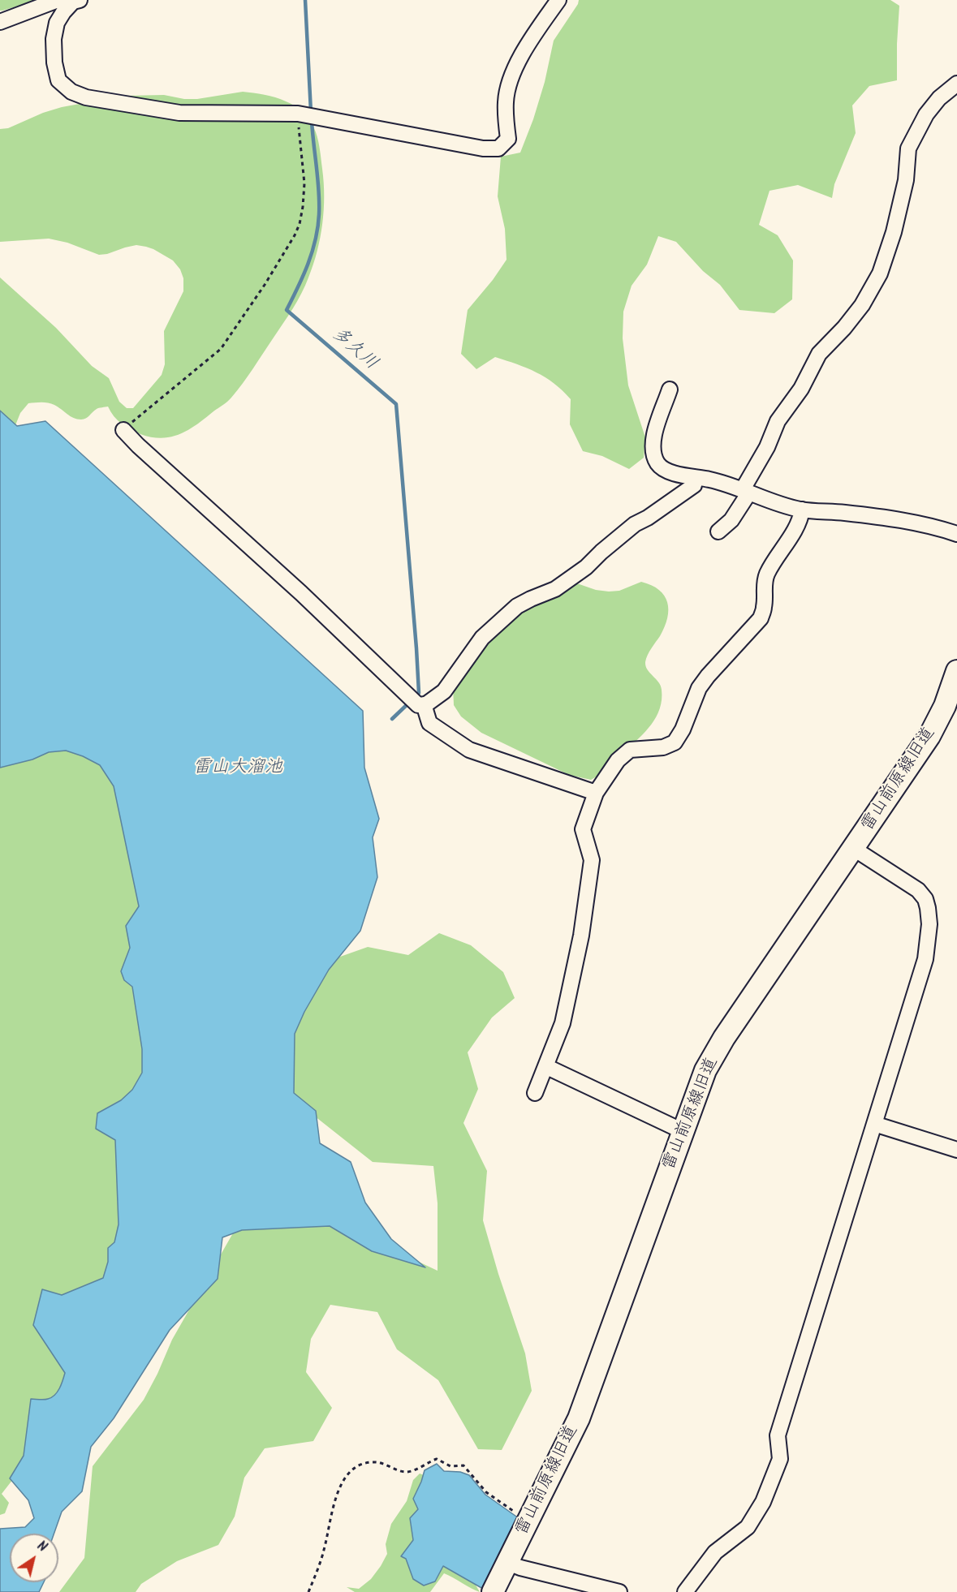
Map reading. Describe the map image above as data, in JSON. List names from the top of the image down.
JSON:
{
  "streets": {
    "street": ["雷山前原線旧道"]
  },
  "water": ["多久川", "雷山大溜池"],
  "north": "top right"
}
